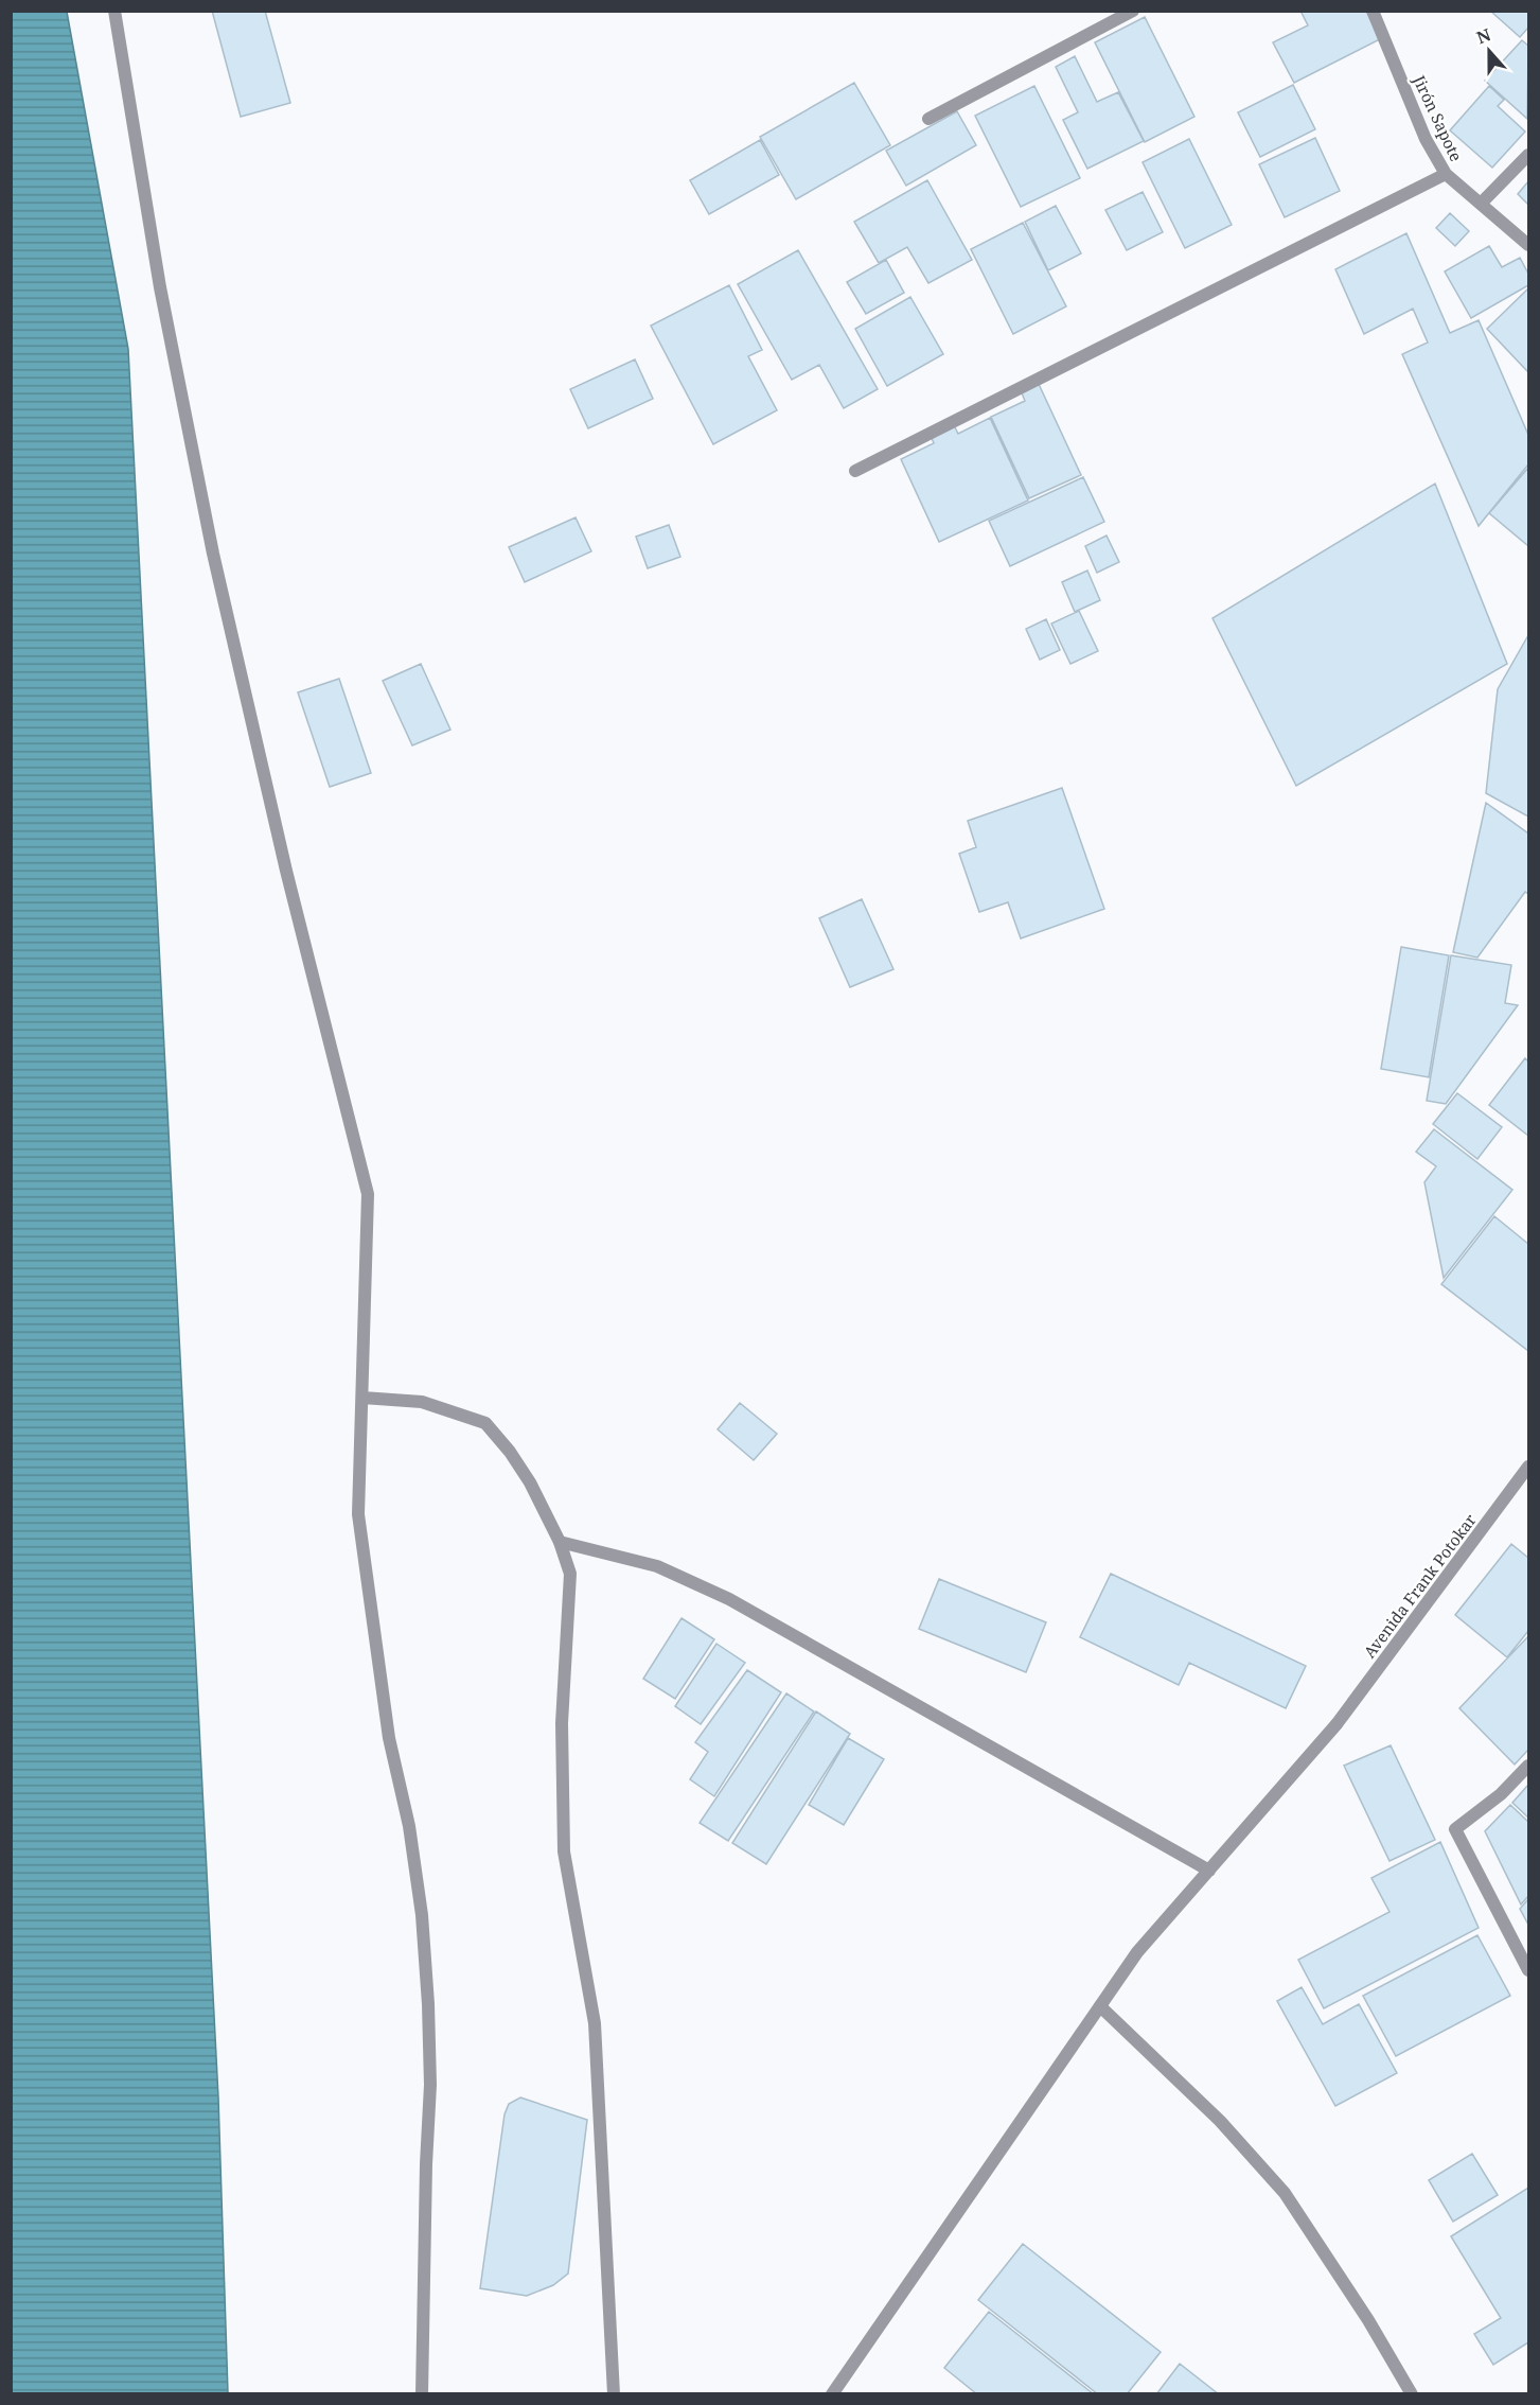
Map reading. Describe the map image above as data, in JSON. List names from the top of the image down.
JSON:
{
  "streets": {
    "street": ["Jirón Sapote", "Avenida Frank Potokar"]
  },
  "north": "top"
}
